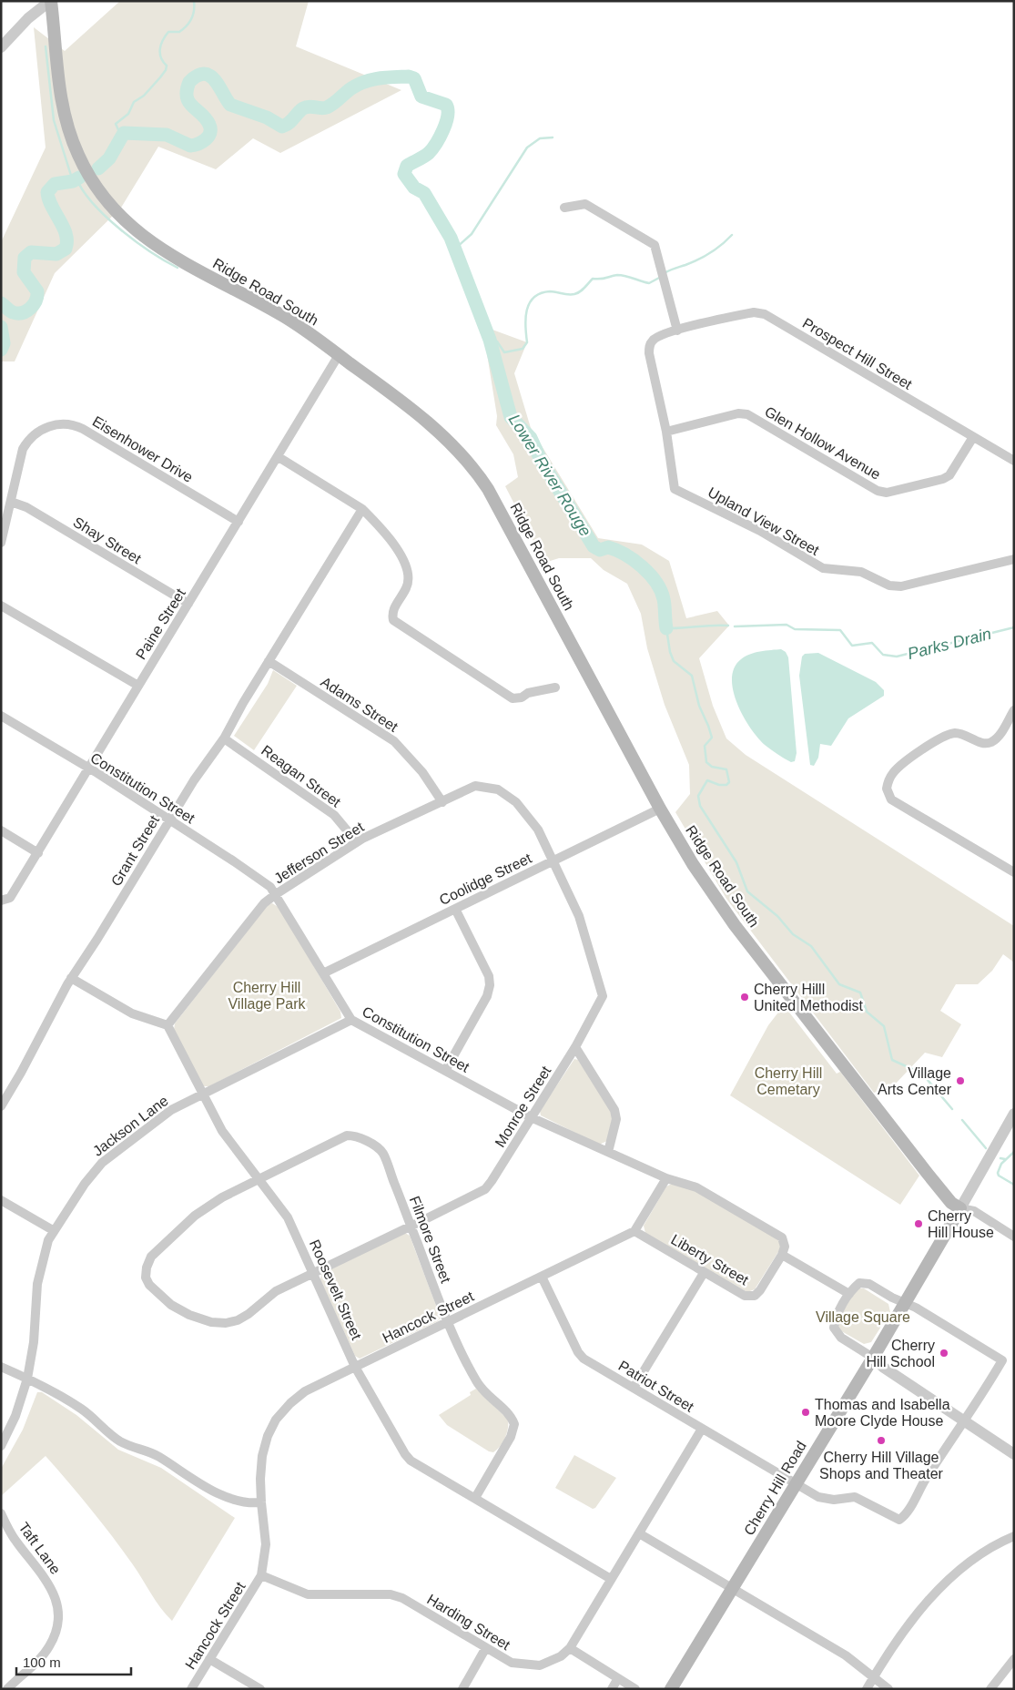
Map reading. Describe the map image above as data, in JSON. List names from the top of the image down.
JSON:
{
  "streets": {
    "main road": ["Ridge Road South", "Cherry Hill Road"],
    "street": [
      "Prospect Hill Street",
      "Glen Hollow Avenue",
      "Eisenhower Drive",
      "Upland View Street",
      "Shay Street",
      "Paine Street",
      "Adams Street",
      "Reagan Street",
      "Constitution Street",
      "Grant Street",
      "Jefferson Street",
      "Coolidge Street",
      "Monroe Street",
      "Jackson Lane",
      "Filmore Street",
      "Liberty Street",
      "Roosevelt Street",
      "Hancock Street",
      "Patriot Street",
      "Taft Lane",
      "Harding Street"
    ]
  },
  "crossings": [
    ["Ridge Road South", "Paine Street"],
    ["Ridge Road South", "Coolidge Street"],
    ["Ridge Road South", "Cherry Hill Road"],
    ["Prospect Hill Street", "Glen Hollow Avenue"],
    ["Prospect Hill Street", "Upland View Street"],
    ["Glen Hollow Avenue", "Upland View Street"],
    ["Eisenhower Drive", "Shay Street"],
    ["Eisenhower Drive", "Paine Street"],
    ["Shay Street", "Paine Street"],
    ["Paine Street", "Constitution Street"],
    ["Adams Street", "Grant Street"],
    ["Adams Street", "Jefferson Street"],
    ["Reagan Street", "Grant Street"],
    ["Reagan Street", "Jefferson Street"],
    ["Constitution Street", "Grant Street"],
    ["Constitution Street", "Jefferson Street"],
    ["Constitution Street", "Coolidge Street"],
    ["Constitution Street", "Monroe Street"],
    ["Constitution Street", "Jackson Lane"],
    ["Constitution Street", "Liberty Street"],
    ["Jefferson Street", "Coolidge Street"],
    ["Jefferson Street", "Monroe Street"],
    ["Jefferson Street", "Roosevelt Street"],
    ["Coolidge Street", "Monroe Street"],
    ["Monroe Street", "Filmore Street"],
    ["Monroe Street", "Roosevelt Street"],
    ["Jackson Lane", "Roosevelt Street"],
    ["Filmore Street", "Roosevelt Street"],
    ["Filmore Street", "Hancock Street"],
    ["Liberty Street", "Hancock Street"],
    ["Roosevelt Street", "Hancock Street"],
    ["Roosevelt Street", "Harding Street"],
    ["Hancock Street", "Patriot Street"],
    ["Hancock Street", "Harding Street"],
    ["Patriot Street", "Cherry Hill Road"],
    ["Patriot Street", "Harding Street"]
  ],
  "water": ["Lower River Rouge", "Parks Drain"],
  "parks": ["Cherry Hill Village Park", "Cherry Hill Cemetary", "Village Square"],
  "places": [
    "Cherry Hilll United Methodist",
    "Village Arts Center",
    "Cherry Hill House",
    "Cherry Hill School",
    "Thomas and Isabella Moore Clyde House",
    "Cherry Hill Village Shops and Theater"
  ],
  "scale_bar": "100 m"
}
